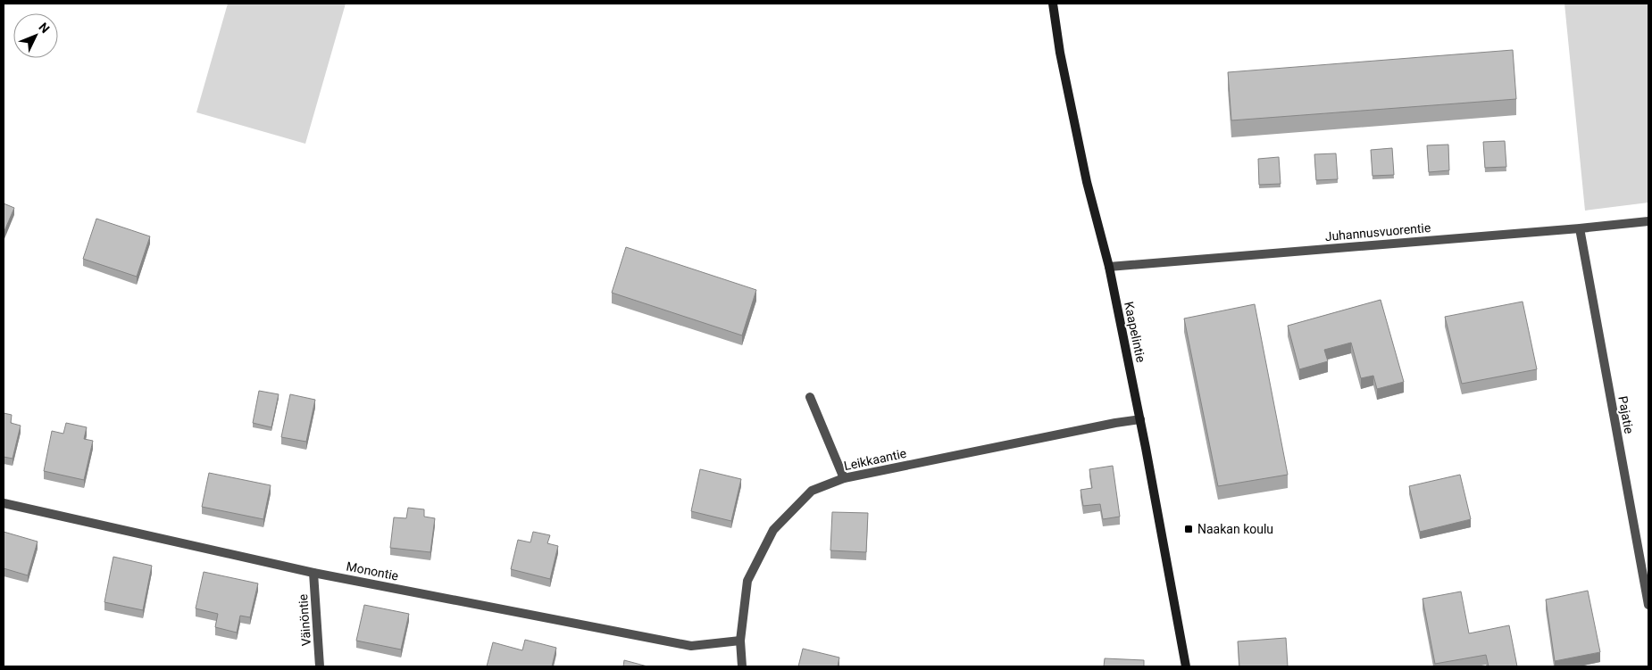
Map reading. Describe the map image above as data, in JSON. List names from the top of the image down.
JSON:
{
  "streets": {
    "street": [
      "Juhannusvuorentie",
      "Kaapelintie",
      "Pajatie",
      "Leikkaantie",
      "Monontie",
      "Väinöntie"
    ]
  },
  "crossings": [
    ["Juhannusvuorentie", "Kaapelintie"],
    ["Juhannusvuorentie", "Pajatie"],
    ["Kaapelintie", "Leikkaantie"],
    ["Leikkaantie", "Monontie"],
    ["Monontie", "Väinöntie"]
  ],
  "places": {
    "transit": ["Naakan koulu"]
  },
  "north": "top right"
}
